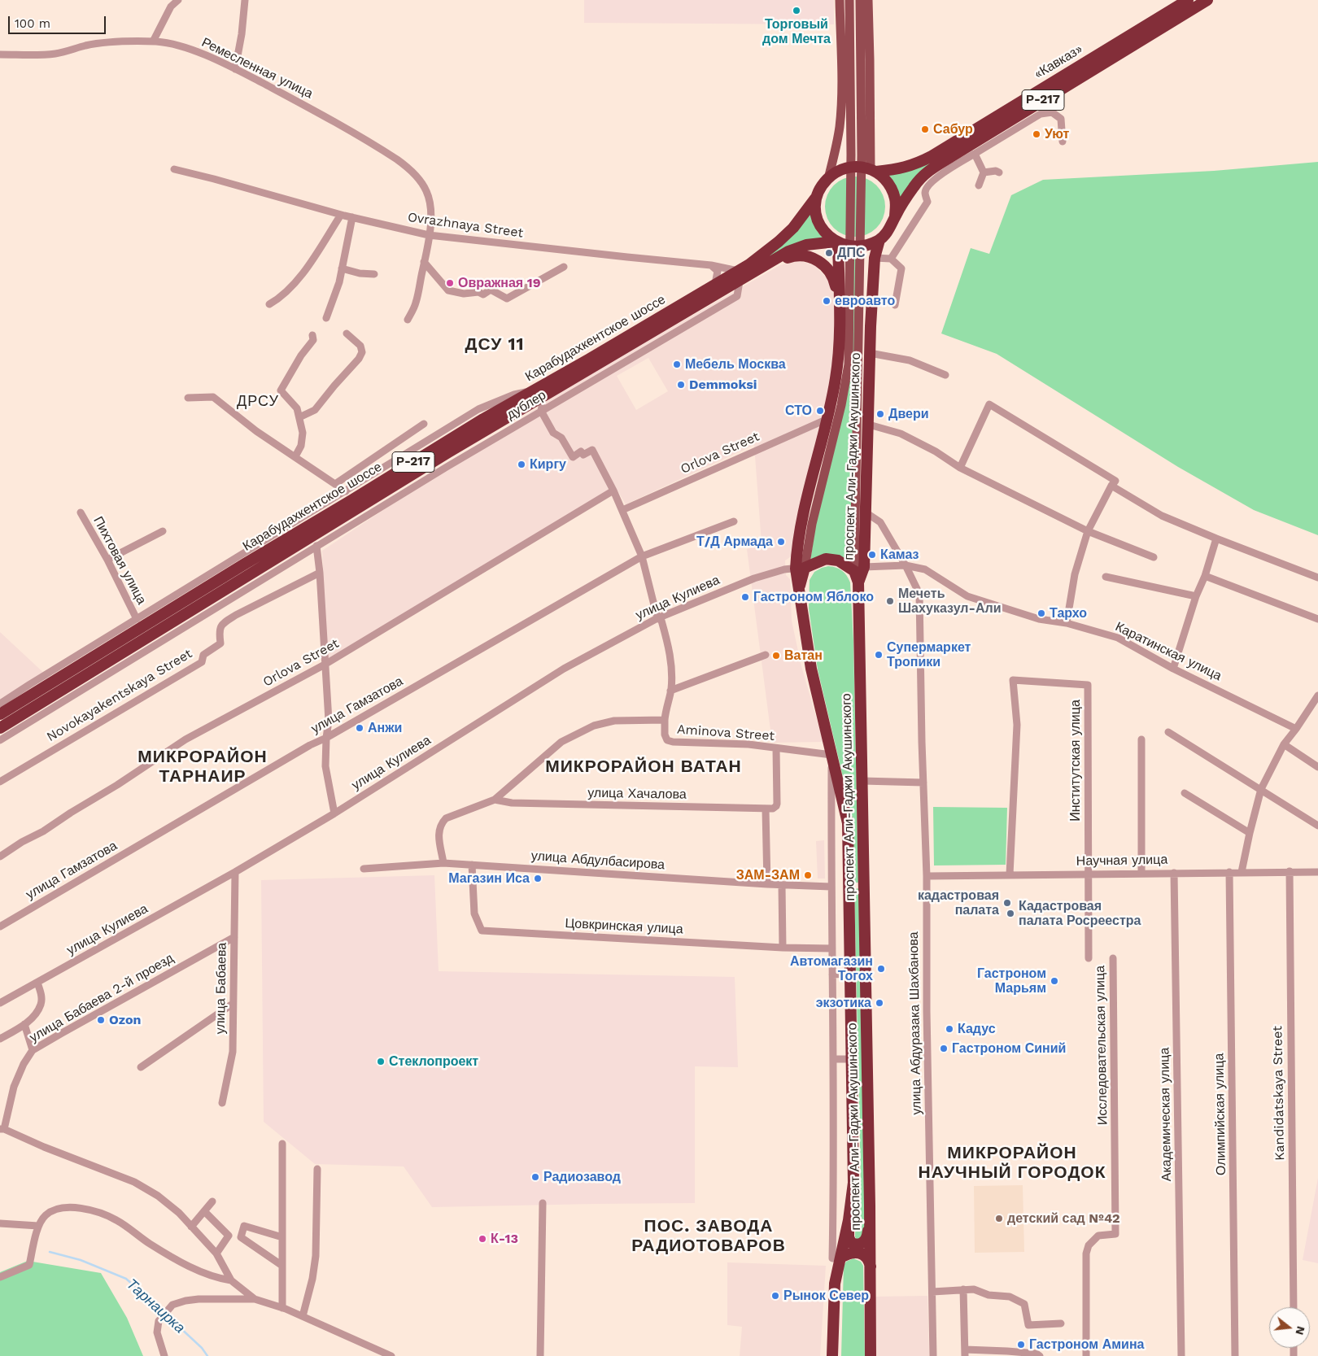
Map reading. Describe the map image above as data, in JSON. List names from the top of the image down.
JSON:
{
  "streets": {
    "highway": [
      "«Кавказ»",
      "Р-217",
      "Карабудахкентское шоссе",
      "проспект Али-Гаджи Акушинского"
    ],
    "street": [
      "Ремесленная улица",
      "Ovrazhnaya Street",
      "дублер",
      "Orlova Street",
      "Пихтовая улица",
      "улица Кулиева",
      "Каратинская улица",
      "Novokayakentskaya Street",
      "улица Гамзатова",
      "Aminova Street",
      "Институтская улица",
      "улица Хачалова",
      "улица Абдулбасирова",
      "Научная улица",
      "Цовкринская улица",
      "улица Бабаева",
      "улица Бабаева 2-й проезд",
      "улица Абдуразака Шахбанова",
      "Исследовательская улица",
      "Kandidatskaya Street",
      "Академическая улица",
      "Олимпийская улица"
    ]
  },
  "crossings": [
    ["«Кавказ»", "Р-217"],
    ["«Кавказ»", "Карабудахкентское шоссе"],
    ["«Кавказ»", "проспект Али-Гаджи Акушинского"],
    ["Ремесленная улица", "Ovrazhnaya Street"],
    ["Р-217", "Карабудахкентское шоссе"],
    ["Р-217", "проспект Али-Гаджи Акушинского"],
    ["Ovrazhnaya Street", "Карабудахкентское шоссе"],
    ["Ovrazhnaya Street", "дублер"],
    ["Карабудахкентское шоссе", "дублер"],
    ["Карабудахкентское шоссе", "проспект Али-Гаджи Акушинского"],
    ["Orlova Street", "проспект Али-Гаджи Акушинского"],
    ["проспект Али-Гаджи Акушинского", "улица Кулиева"],
    ["проспект Али-Гаджи Акушинского", "Каратинская улица"],
    ["проспект Али-Гаджи Акушинского", "Aminova Street"],
    ["проспект Али-Гаджи Акушинского", "улица Абдуразака Шахбанова"],
    ["улица Кулиева", "улица Бабаева"],
    ["Каратинская улица", "улица Абдуразака Шахбанова"],
    ["Aminova Street", "улица Хачалова"],
    ["Aminova Street", "улица Абдулбасирова"],
    ["Институтская улица", "Научная улица"],
    ["улица Абдулбасирова", "Цовкринская улица"],
    ["Научная улица", "улица Абдуразака Шахбанова"],
    ["Научная улица", "Kandidatskaya Street"],
    ["Научная улица", "Академическая улица"],
    ["Научная улица", "Олимпийская улица"],
    ["улица Бабаева", "улица Бабаева 2-й проезд"]
  ],
  "districts": [
    "ДСУ 11",
    "ДРСУ",
    "МИКРОРАЙОН ТАРНАИР",
    "МИКРОРАЙОН ВАТАН",
    "МИКРОРАЙОН НАУЧНЫЙ ГОРОДОК",
    "ПОС. ЗАВОДА РАДИОТОВАРОВ"
  ],
  "water": ["Тарнаирка"],
  "places": [
    "Торговый дом Мечта",
    "Сабур",
    "Уют",
    "ДПС",
    "Овражная 19",
    "евроавто",
    "Мебель Москва",
    "Demmoksi",
    "СТО",
    "Двери",
    "Киргу",
    "Т/Д Армада",
    "Камаз",
    "Гастроном Яблоко",
    "Мечеть Шахуказул-Али",
    "Тархо",
    "Супермаркет Тропики",
    "Ватан",
    "Анжи",
    "ЗАМ-ЗАМ",
    "Магазин Иса",
    "кадастровая палата",
    "Кадастровая палата Росреестра",
    "Автомагазин Тогох",
    "Гастроном Марьям",
    "экзотика",
    "Ozon",
    "Кадус",
    "Гастроном Синий",
    "Стеклопроект",
    "Радиозавод",
    "детский сад №42",
    "К-13",
    "Рынок Север",
    "Гастроном Амина"
  ],
  "scale_bar": "100 m",
  "north": "right"
}
